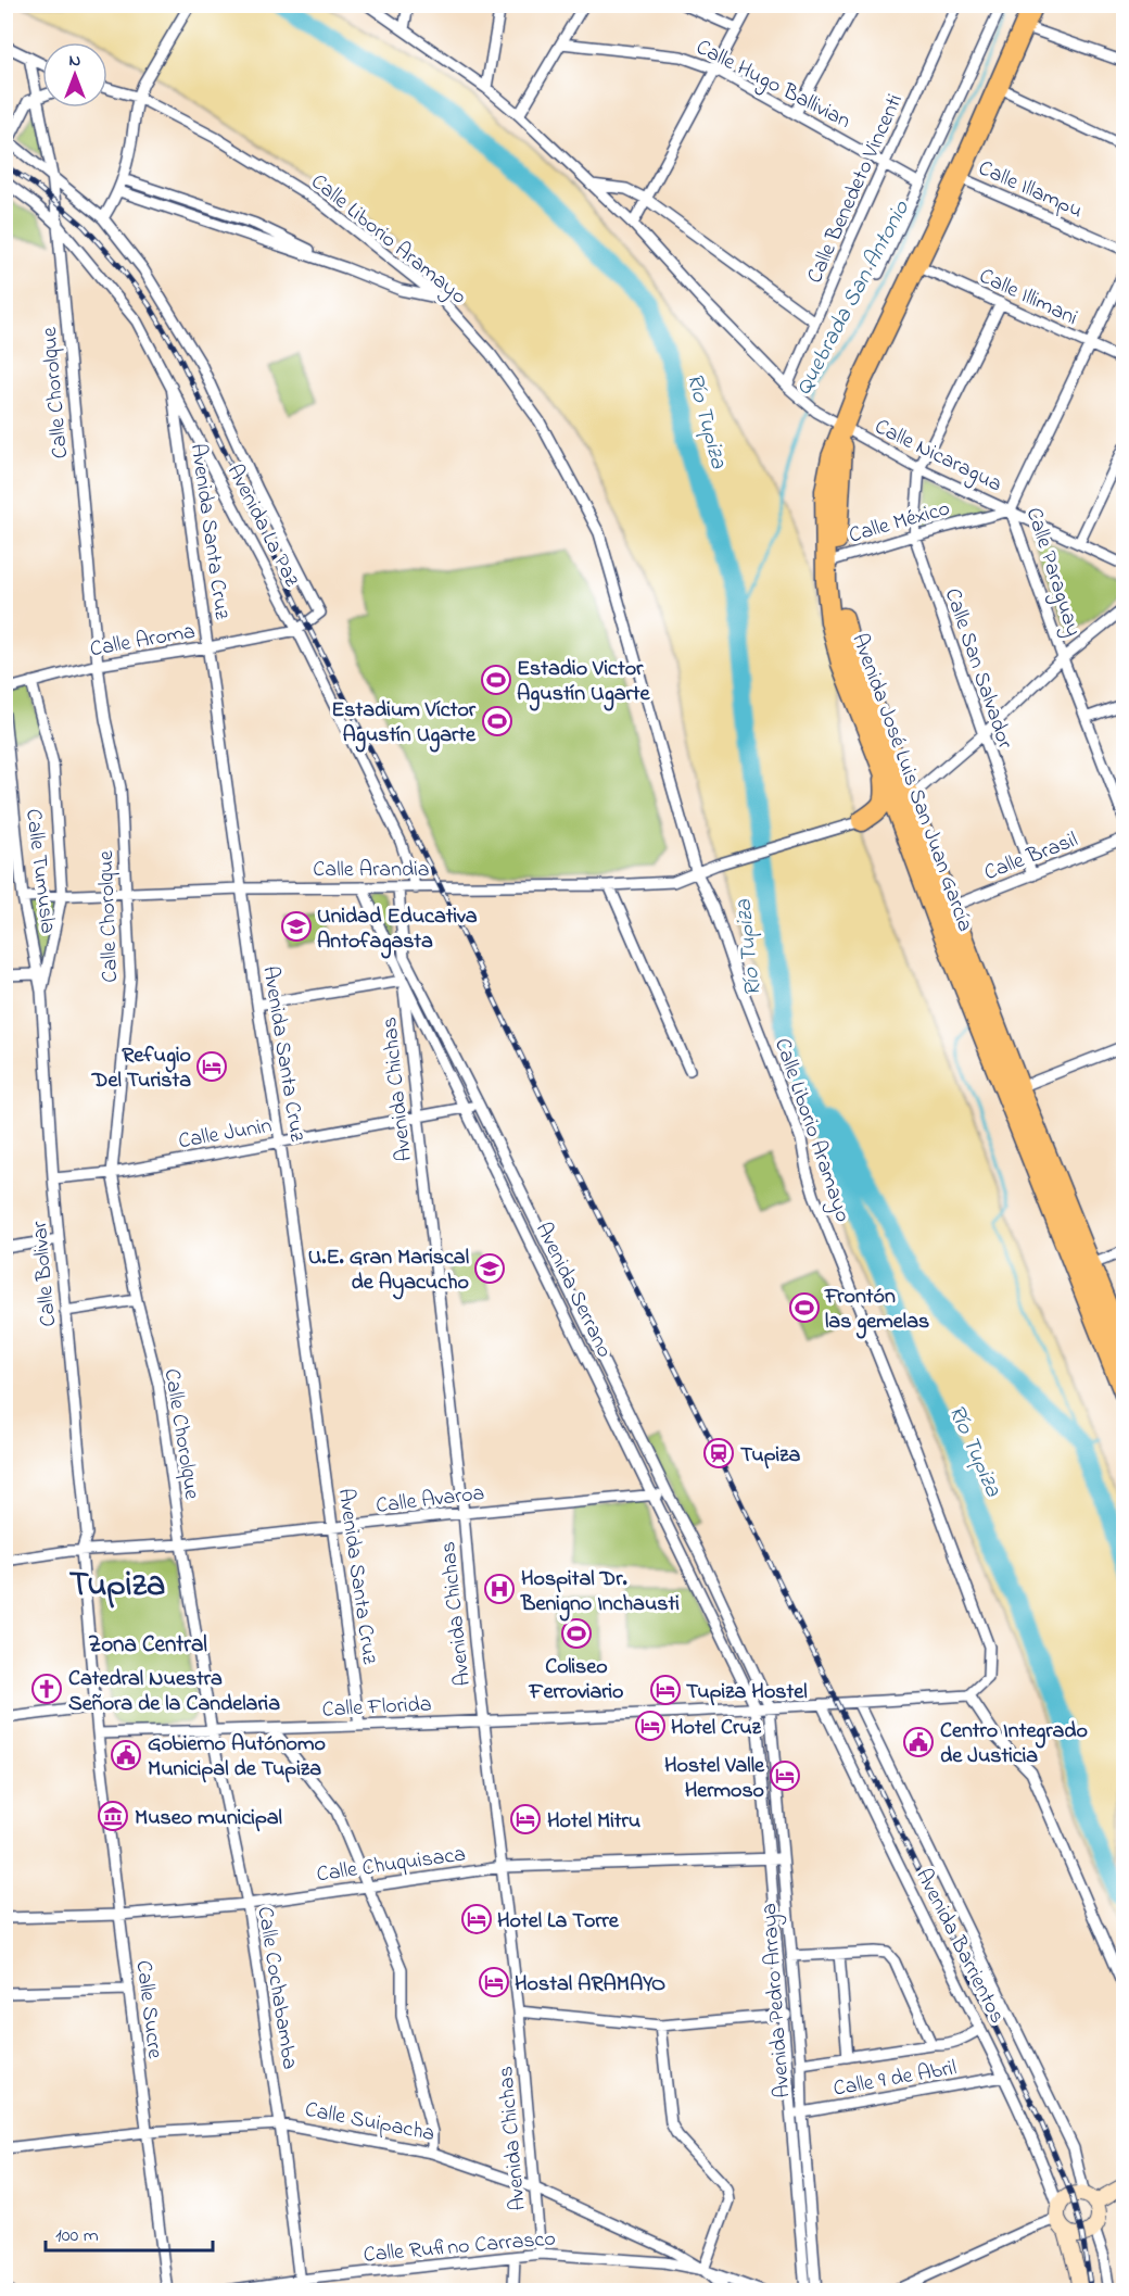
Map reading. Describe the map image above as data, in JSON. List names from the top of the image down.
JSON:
{
  "streets": {
    "highway": ["Avenida José Luis San Juan García"],
    "street": [
      "Calle Hugo Ballivian",
      "Calle Benedeto Vincenti",
      "Calle Illampu",
      "Calle Liborio Aramayo",
      "Calle Illimani",
      "Calle Chorolque",
      "Calle Nicaragua",
      "Calle México",
      "Avenida La Paz",
      "Avenida Santa Cruz",
      "Calle Paraguay",
      "Calle Aroma",
      "Calle San Salvador",
      "Calle Brasil",
      "Calle Arandia",
      "Calle Tumusla",
      "Avenida Chichas",
      "Calle Junin",
      "Calle Bolivar",
      "Avenida Serrano",
      "Calle Avaroa",
      "Calle Florida",
      "Calle Chuquisaca",
      "Avenida Barrientos",
      "Calle Cochabamba",
      "Avenida Pedro Arraya",
      "Calle Sucre",
      "Calle 9 de Abril",
      "Calle Suipacha",
      "Calle Rufino Carrasco"
    ]
  },
  "crossings": [
    ["Calle Hugo Ballivian", "Calle Benedeto Vincenti"],
    ["Calle Benedeto Vincenti", "Calle Nicaragua"],
    ["Calle Liborio Aramayo", "Calle Arandia"],
    ["Calle Liborio Aramayo", "Calle Florida"],
    ["Calle Illimani", "Calle Paraguay"],
    ["Calle Chorolque", "Avenida La Paz"],
    ["Calle Chorolque", "Calle Aroma"],
    ["Calle Chorolque", "Calle Arandia"],
    ["Calle Chorolque", "Calle Junin"],
    ["Calle Chorolque", "Calle Avaroa"],
    ["Calle Chorolque", "Calle Florida"],
    ["Calle Chorolque", "Calle Cochabamba"],
    ["Calle Nicaragua", "Calle México"],
    ["Calle Nicaragua", "Calle Paraguay"],
    ["Calle Nicaragua", "Calle San Salvador"],
    ["Calle Nicaragua", "Avenida José Luis San Juan García"],
    ["Calle México", "Calle Paraguay"],
    ["Calle México", "Calle San Salvador"],
    ["Calle México", "Avenida José Luis San Juan García"],
    ["Avenida La Paz", "Avenida Santa Cruz"],
    ["Avenida La Paz", "Calle Aroma"],
    ["Avenida La Paz", "Calle Arandia"],
    ["Avenida Santa Cruz", "Calle Aroma"],
    ["Avenida Santa Cruz", "Calle Arandia"],
    ["Avenida Santa Cruz", "Calle Junin"],
    ["Avenida Santa Cruz", "Calle Avaroa"],
    ["Avenida Santa Cruz", "Calle Florida"],
    ["Calle San Salvador", "Calle Brasil"],
    ["Avenida José Luis San Juan García", "Calle Brasil"],
    ["Calle Arandia", "Calle Tumusla"],
    ["Calle Arandia", "Avenida Serrano"],
    ["Calle Tumusla", "Calle Bolivar"],
    ["Avenida Chichas", "Calle Junin"],
    ["Avenida Chichas", "Avenida Serrano"],
    ["Avenida Chichas", "Calle Avaroa"],
    ["Avenida Chichas", "Calle Florida"],
    ["Avenida Chichas", "Calle Chuquisaca"],
    ["Avenida Chichas", "Calle Suipacha"],
    ["Avenida Chichas", "Calle Rufino Carrasco"],
    ["Calle Junin", "Calle Bolivar"],
    ["Calle Junin", "Avenida Serrano"],
    ["Calle Bolivar", "Calle Avaroa"],
    ["Calle Bolivar", "Calle Sucre"],
    ["Avenida Serrano", "Calle Avaroa"],
    ["Avenida Serrano", "Calle Florida"],
    ["Avenida Serrano", "Avenida Pedro Arraya"],
    ["Calle Florida", "Avenida Barrientos"],
    ["Calle Florida", "Calle Cochabamba"],
    ["Calle Florida", "Avenida Pedro Arraya"],
    ["Calle Florida", "Calle Sucre"],
    ["Calle Chuquisaca", "Calle Cochabamba"],
    ["Calle Chuquisaca", "Avenida Pedro Arraya"],
    ["Calle Chuquisaca", "Calle Sucre"],
    ["Avenida Barrientos", "Calle 9 de Abril"],
    ["Calle Cochabamba", "Calle Suipacha"],
    ["Calle Cochabamba", "Calle Rufino Carrasco"],
    ["Avenida Pedro Arraya", "Calle 9 de Abril"],
    ["Calle Sucre", "Calle Suipacha"],
    ["Calle Suipacha", "Calle Rufino Carrasco"]
  ],
  "districts": ["Tupiza", "Zona Central"],
  "water": ["Quebrada San Antonio", "Río Tupiza"],
  "places": {
    "sports": [
      "Estadio Victor Agustín Ugarte",
      "Estadium Víctor Agustín Ugarte",
      "Frontón las gemelas",
      "Coliseo Ferroviario"
    ],
    "school or university": ["Unidad Educativa Antofagasta", "U.E. Gran Mariscal de Ayacucho"],
    "hotel": [
      "Refugio Del Turista",
      "Tupiza Hostel",
      "Hotel Cruz",
      "Hostel Valle Hermoso",
      "Hotel Mitru",
      "Hotel La Torre",
      "Hostal ARAMAYO"
    ],
    "station": ["Tupiza"],
    "hospital": ["Hospital Dr. Benigno Inchausti"],
    "church": ["Catedral Nuestra Señora de la Candelaria"],
    "public building": ["Centro Integrado de Justicia", "Gobierno Autónomo Municipal de Tupiza"],
    "museum": ["Museo municipal"]
  },
  "scale_bar": "100 m",
  "north": "top"
}
